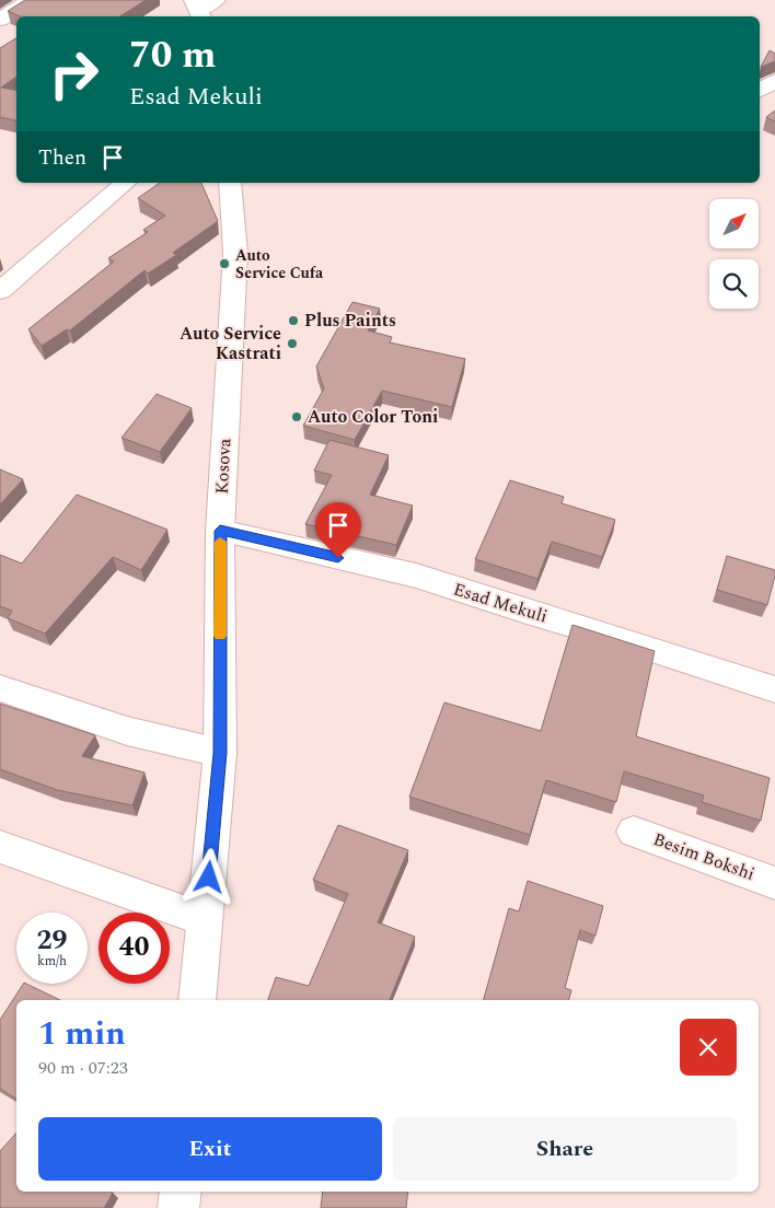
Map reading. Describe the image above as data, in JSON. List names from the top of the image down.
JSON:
{
  "streets": {
    "street": ["Kosova", "Esad Mekuli", "Besim Bokshi"]
  },
  "crossings": [
    ["Kosova", "Esad Mekuli"]
  ],
  "places": [
    "Auto Service Cufa",
    "Plus Paints",
    "Auto Service Kastrati",
    "Auto Color Toni"
  ],
  "north": "top right",
  "page": {
    "turn": ["70 m", "Esad Mekuli"],
    "then": "Then",
    "speed": "29 km/h",
    "limit": "40",
    "heading": ["1 min", "90 m · 07:23"],
    "buttons": ["Exit", "Share"]
  }
}
